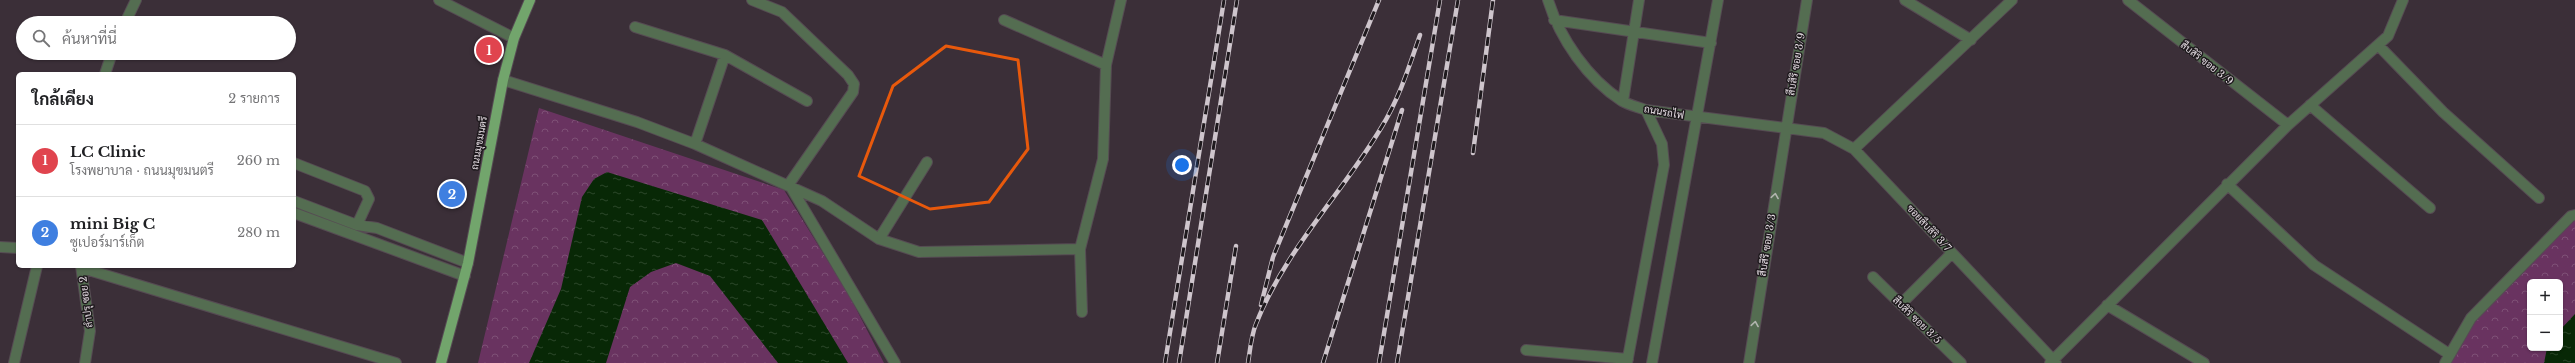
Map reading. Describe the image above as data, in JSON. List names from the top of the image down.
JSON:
{
  "streets": {
    "main road": ["ถนนมุขมนตรี"],
    "street": [
      "สืบสิริ ซอย 3/9",
      "ถนนรถไฟ",
      "ซอยสืบสิริ 3/7",
      "สืบสิริ ซอย 3/3",
      "ลำปรุ ซอย 2",
      "สืบสิริ ซอย 3/5"
    ]
  },
  "crossings": [
    ["สืบสิริ ซอย 3/9", "ถนนรถไฟ"],
    ["สืบสิริ ซอย 3/9", "ซอยสืบสิริ 3/7"],
    ["สืบสิริ ซอย 3/9", "สืบสิริ ซอย 3/3"],
    ["ถนนรถไฟ", "ซอยสืบสิริ 3/7"],
    ["ถนนรถไฟ", "สืบสิริ ซอย 3/3"],
    ["ซอยสืบสิริ 3/7", "สืบสิริ ซอย 3/3"]
  ],
  "one_way": ["สืบสิริ ซอย 3/3"],
  "page": {
    "search": "ค้นหาที่นี่",
    "pins": ["1", "2"],
    "heading": ["ใกล้เคียง", "2 รายการ"],
    "list": [
      {
        "mark": "1",
        "name": "LC Clinic",
        "note": "โรงพยาบาล · ถนนมุขมนตรี",
        "value": "260 m"
      },
      {
        "mark": "2",
        "name": "mini Big C",
        "note": "ซูเปอร์มาร์เก็ต",
        "value": "280 m"
      }
    ],
    "map_buttons": ["+", "−"]
  }
}
